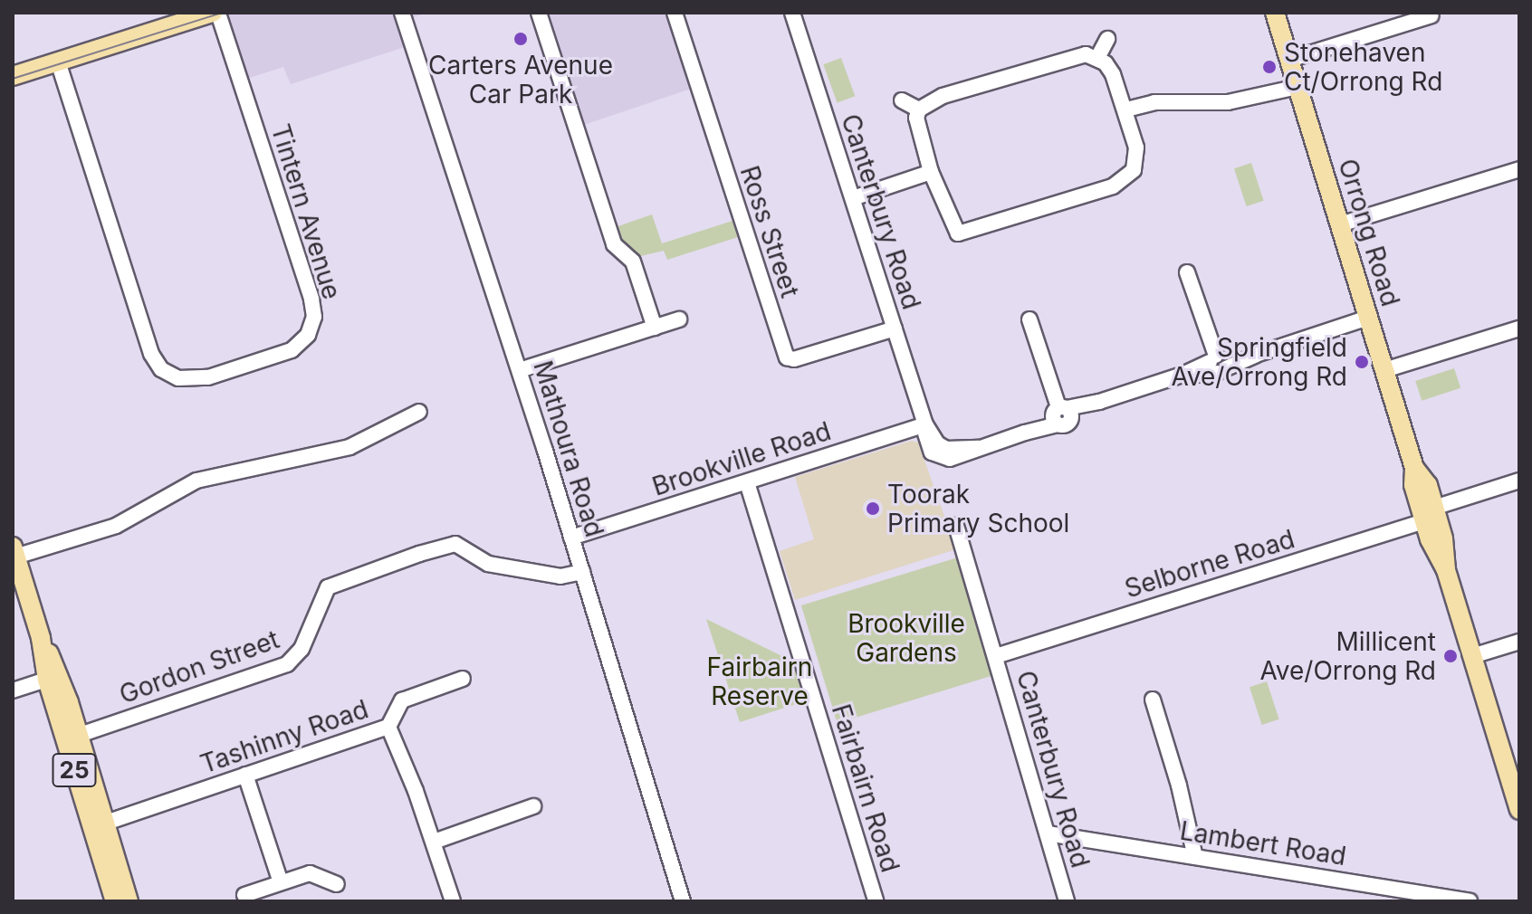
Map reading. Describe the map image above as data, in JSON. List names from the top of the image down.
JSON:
{
  "streets": {
    "main road": ["Orrong Road", "25"],
    "street": [
      "Tintern Avenue",
      "Canterbury Road",
      "Ross Street",
      "Mathoura Road",
      "Brookville Road",
      "Selborne Road",
      "Gordon Street",
      "Tashinny Road",
      "Fairbairn Road",
      "Lambert Road"
    ]
  },
  "crossings": [
    ["Canterbury Road", "Ross Street"],
    ["Canterbury Road", "Brookville Road"],
    ["Canterbury Road", "Selborne Road"],
    ["Canterbury Road", "Lambert Road"],
    ["Orrong Road", "Selborne Road"],
    ["Mathoura Road", "Brookville Road"],
    ["Mathoura Road", "Gordon Street"],
    ["Brookville Road", "Fairbairn Road"],
    ["Gordon Street", "25"],
    ["Tashinny Road", "25"]
  ],
  "parks": ["Brookville Gardens", "Fairbairn Reserve"],
  "places": [
    "Carters Avenue Car Park",
    "Stonehaven Ct/Orrong Rd",
    "Springfield Ave/Orrong Rd",
    "Toorak Primary School",
    "Millicent Ave/Orrong Rd"
  ]
}
